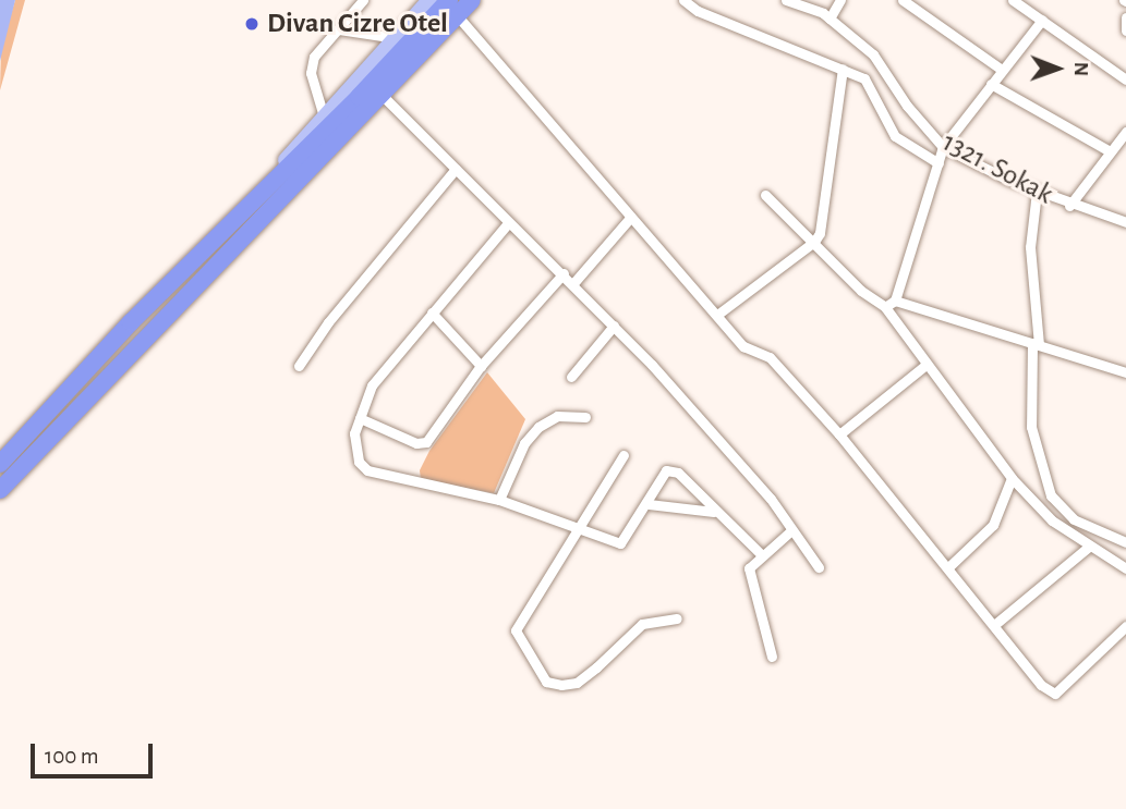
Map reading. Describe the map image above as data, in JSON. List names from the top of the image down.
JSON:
{
  "streets": {
    "street": ["1321. Sokak"]
  },
  "places": ["Divan Cizre Otel"],
  "scale_bar": "100 m",
  "north": "right"
}
